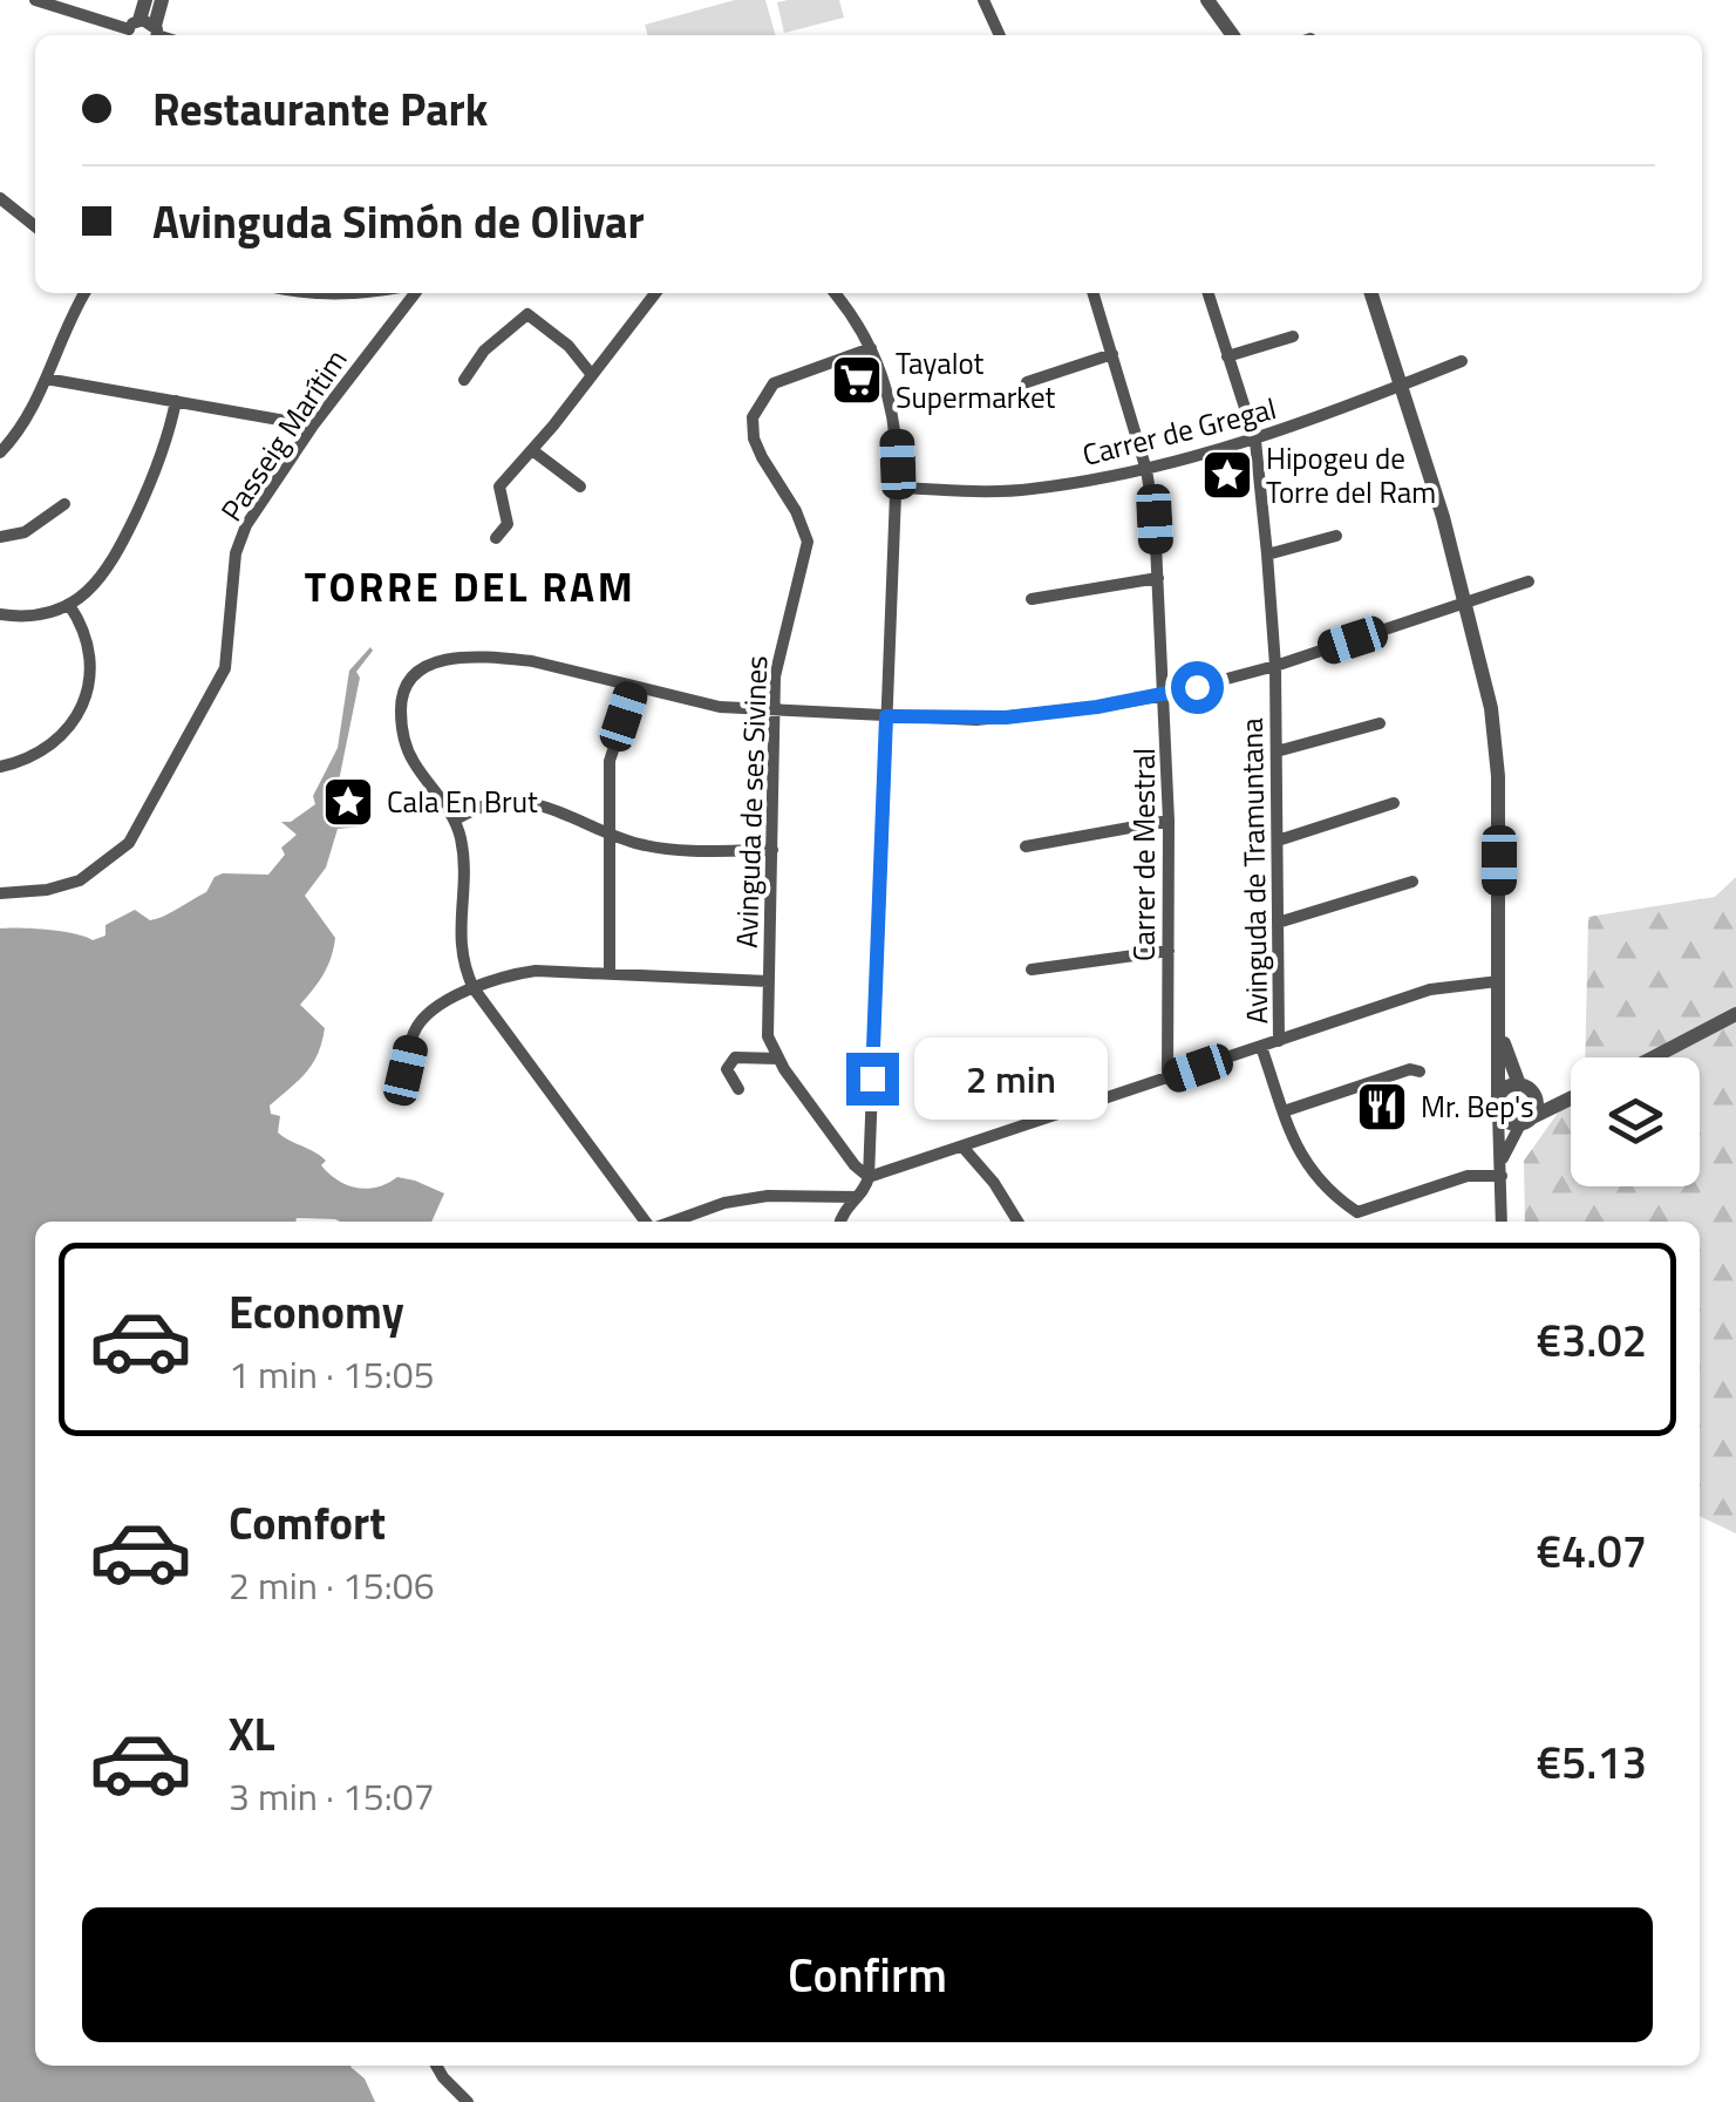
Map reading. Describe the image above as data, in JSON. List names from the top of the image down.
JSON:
{
  "streets": {
    "street": [
      "Carrer de Gregal",
      "Passeig Marítim",
      "Avinguda de ses Sivines",
      "Carrer de Mestral",
      "Avinguda de Tramuntana"
    ]
  },
  "crossings": [
    ["Carrer de Gregal", "Carrer de Mestral"],
    ["Carrer de Gregal", "Avinguda de Tramuntana"]
  ],
  "districts": ["TORRE DEL RAM"],
  "places": {
    "supermarket": ["Tayalot Supermarket"],
    "place": ["Hipogeu de Torre del Ram", "Cala En Brut"],
    "restaurant": ["Mr. Bep's"]
  },
  "page": {
    "banner": ["Restaurante Park", "Avinguda Simón de Olivar"],
    "bubble": "2 min",
    "list": [
      {
        "name": "Economy",
        "note": "1 min · 15:05",
        "value": "€3.02"
      },
      {
        "name": "Comfort",
        "note": "2 min · 15:06",
        "value": "€4.07"
      },
      {
        "name": "XL",
        "note": "3 min · 15:07",
        "value": "€5.13"
      }
    ],
    "buttons": "Confirm"
  }
}
